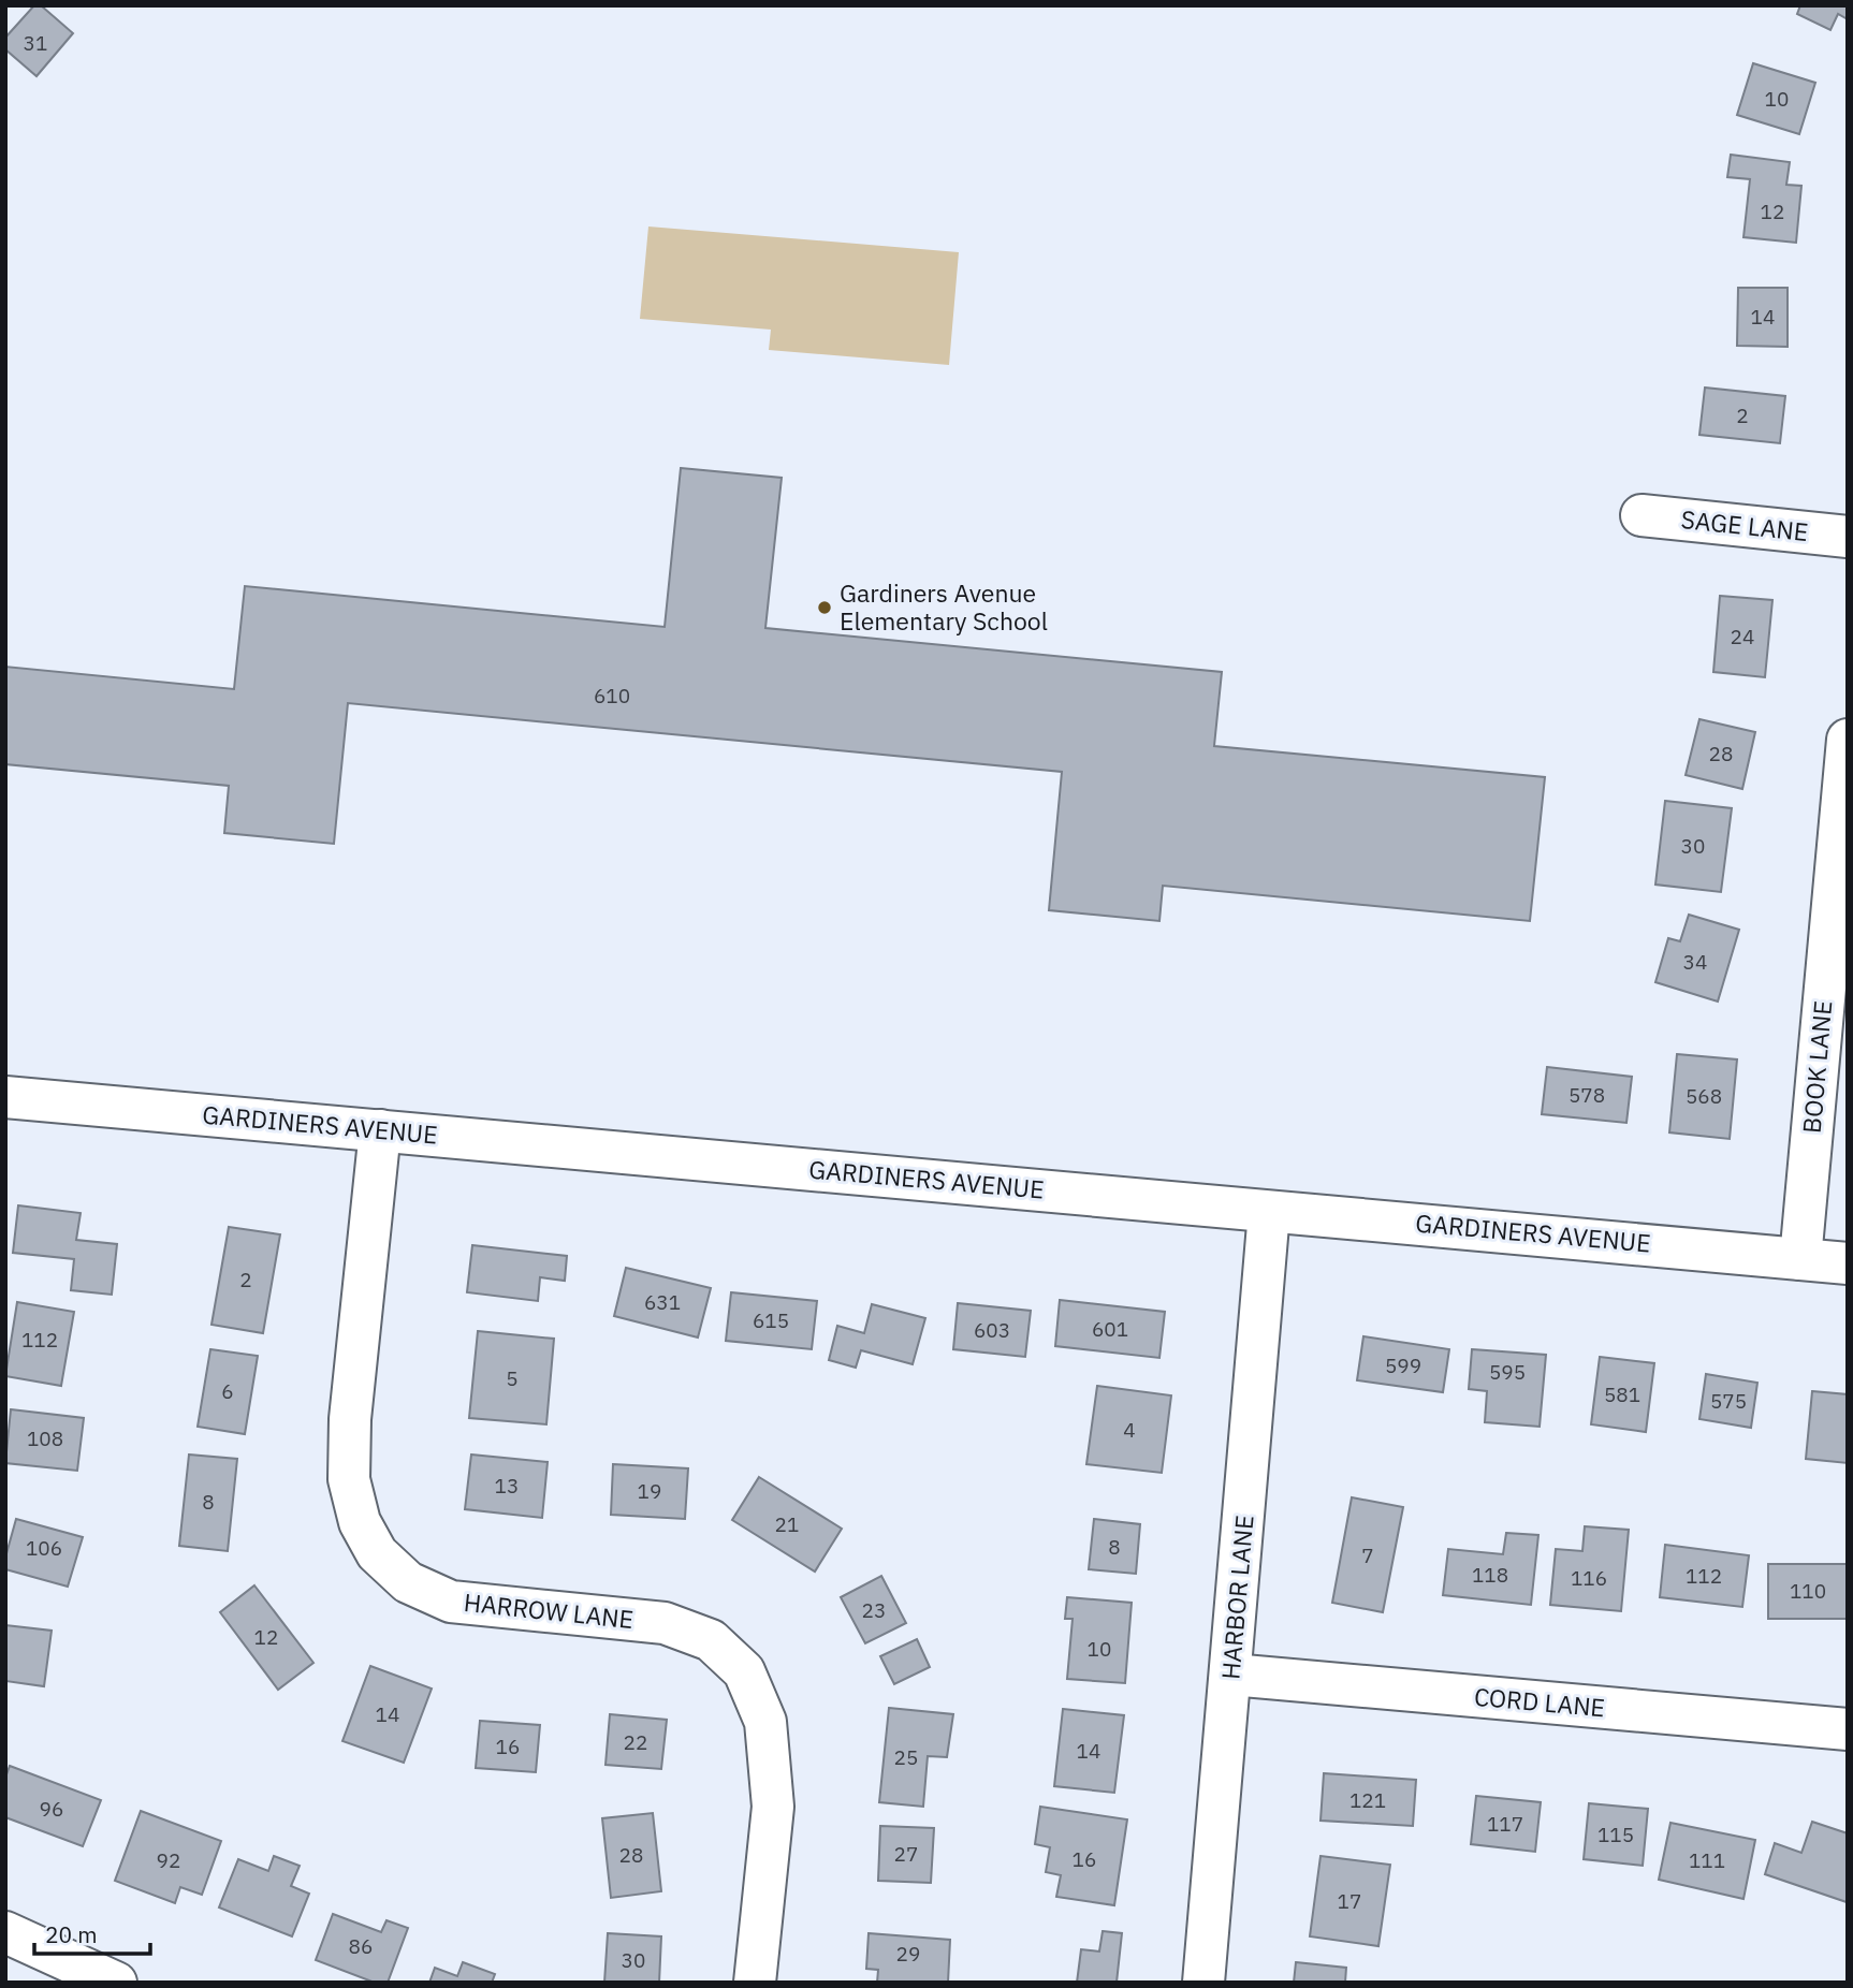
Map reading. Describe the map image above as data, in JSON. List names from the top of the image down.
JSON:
{
  "streets": {
    "street": [
      "SAGE LANE",
      "BOOK LANE",
      "GARDINERS AVENUE",
      "HARBOR LANE",
      "HARROW LANE",
      "CORD LANE"
    ]
  },
  "crossings": [
    ["BOOK LANE", "GARDINERS AVENUE"],
    ["GARDINERS AVENUE", "HARBOR LANE"],
    ["GARDINERS AVENUE", "HARROW LANE"],
    ["HARBOR LANE", "CORD LANE"]
  ],
  "places": ["Gardiners Avenue Elementary School"],
  "house_numbers": [
    "31",
    "10",
    "12",
    "14",
    "2",
    "24",
    "610",
    "28",
    "30",
    "34",
    "578",
    "568",
    "2",
    "631",
    "615",
    "601",
    "603",
    "112",
    "599",
    "595",
    "5",
    "6",
    "581",
    "575",
    "4",
    "108",
    "13",
    "19",
    "8",
    "21",
    "8",
    "106",
    "7",
    "118",
    "112",
    "116",
    "110",
    "23",
    "12",
    "10",
    "14",
    "22",
    "16",
    "14",
    "25",
    "121",
    "96",
    "117",
    "115",
    "27",
    "28",
    "16",
    "92",
    "111",
    "17",
    "86",
    "29",
    "30"
  ],
  "scale_bar": "20 m"
}
